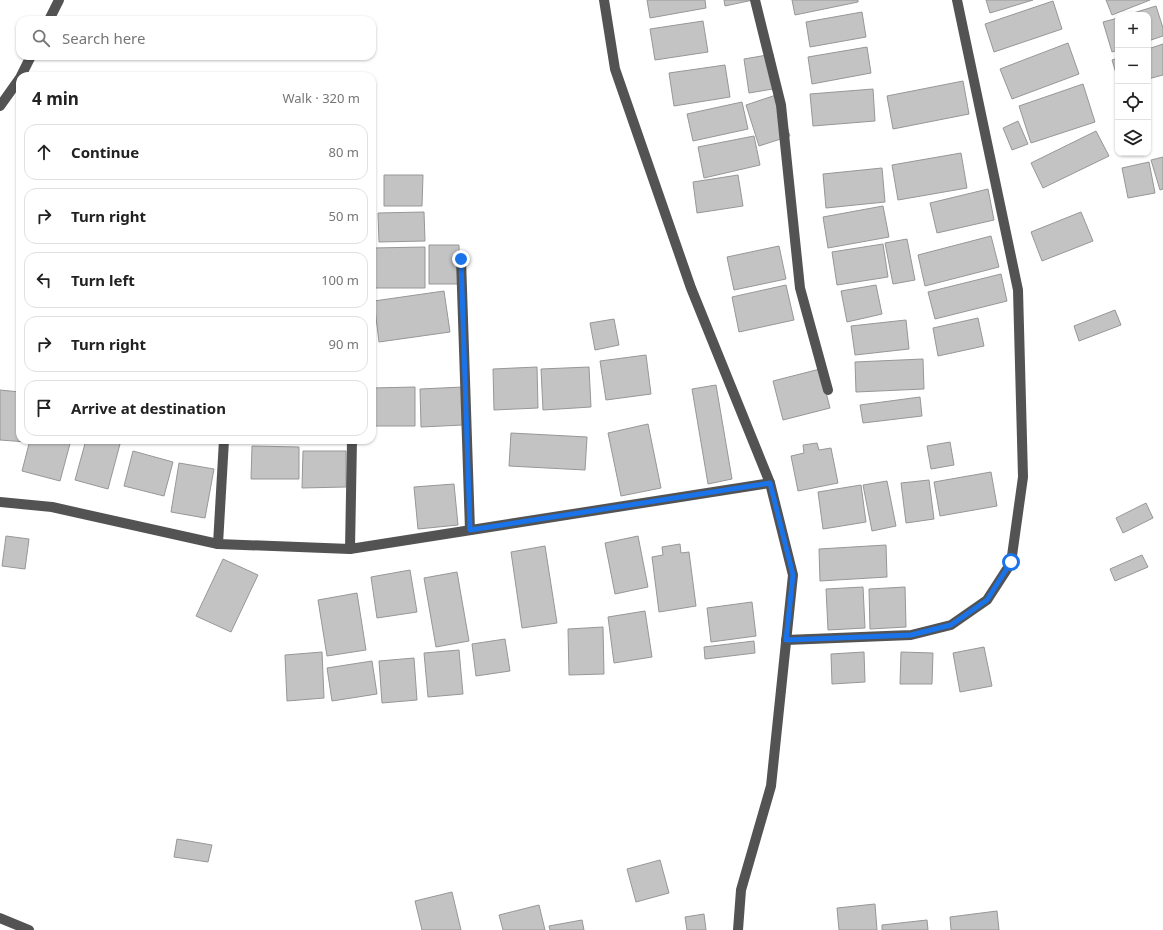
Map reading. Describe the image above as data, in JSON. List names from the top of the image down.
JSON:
{
  "page": {
    "map_buttons": ["+", "−"],
    "search": "Search here",
    "heading": ["4 min", "Walk · 320 m"],
    "list": [
      ["Continue", "80 m"],
      ["Turn right", "50 m"],
      ["Turn left", "100 m"],
      ["Turn right", "90 m"],
      "Arrive at destination"
    ]
  }
}
